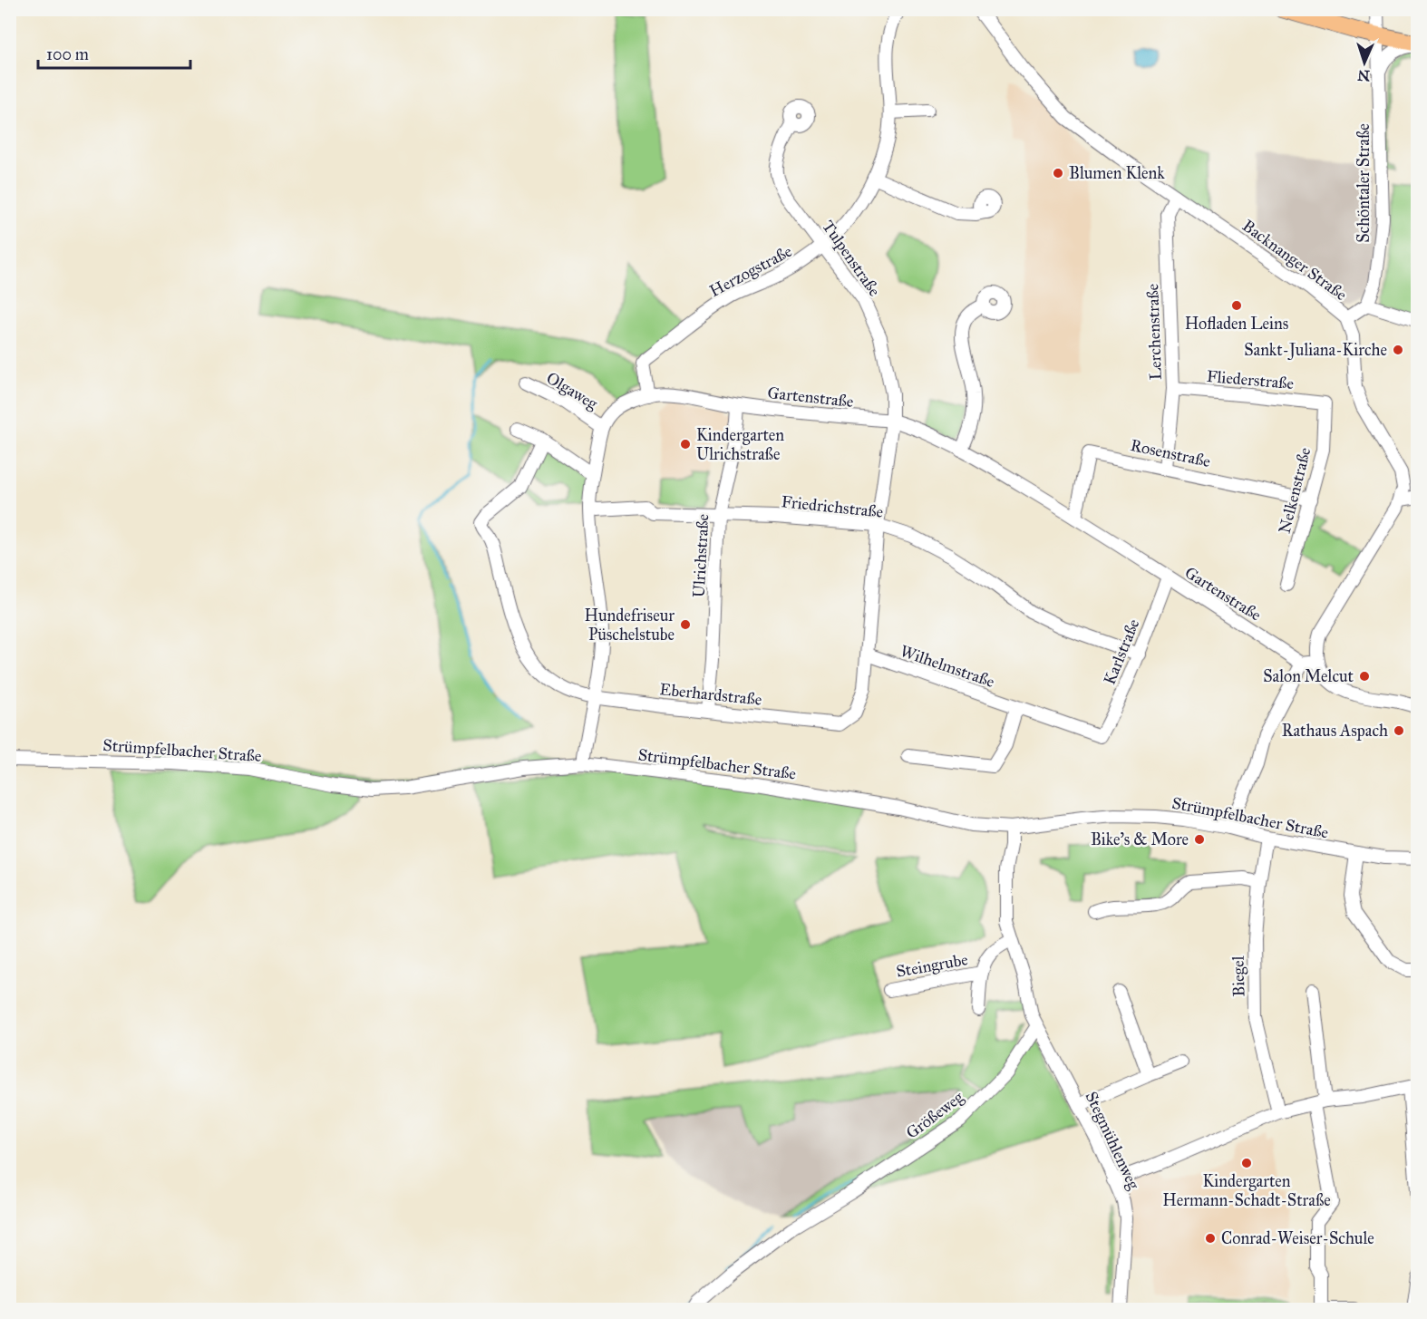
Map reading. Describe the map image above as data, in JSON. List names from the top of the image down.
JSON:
{
  "streets": {
    "street": [
      "Schöntaler Straße",
      "Tulpenstraße",
      "Backnanger Straße",
      "Herzogstraße",
      "Lerchenstraße",
      "Fliederstraße",
      "Olgaweg",
      "Gartenstraße",
      "Rosenstraße",
      "Nelkenstraße",
      "Friedrichstraße",
      "Ulrichstraße",
      "Karlstraße",
      "Wilhelmstraße",
      "Eberhardstraße",
      "Strümpfelbacher Straße",
      "Steingrube",
      "Biegel",
      "Größeweg",
      "Stegmühlenweg"
    ]
  },
  "crossings": [
    ["Tulpenstraße", "Herzogstraße"],
    ["Tulpenstraße", "Gartenstraße"],
    ["Tulpenstraße", "Eberhardstraße"],
    ["Backnanger Straße", "Lerchenstraße"],
    ["Herzogstraße", "Gartenstraße"],
    ["Lerchenstraße", "Fliederstraße"],
    ["Lerchenstraße", "Rosenstraße"],
    ["Fliederstraße", "Nelkenstraße"],
    ["Olgaweg", "Gartenstraße"],
    ["Gartenstraße", "Rosenstraße"],
    ["Gartenstraße", "Ulrichstraße"],
    ["Gartenstraße", "Karlstraße"],
    ["Gartenstraße", "Eberhardstraße"],
    ["Rosenstraße", "Nelkenstraße"],
    ["Friedrichstraße", "Ulrichstraße"],
    ["Friedrichstraße", "Karlstraße"],
    ["Friedrichstraße", "Eberhardstraße"],
    ["Ulrichstraße", "Eberhardstraße"],
    ["Karlstraße", "Wilhelmstraße"],
    ["Wilhelmstraße", "Eberhardstraße"],
    ["Strümpfelbacher Straße", "Biegel"],
    ["Größeweg", "Stegmühlenweg"]
  ],
  "places": [
    "Blumen Klenk",
    "Hofladen Leins",
    "Sankt-Juliana-Kirche",
    "Kindergarten Ulrichstraße",
    "Hundefriseur Püschelstube",
    "Salon Melcut",
    "Rathaus Aspach",
    "Bike's & More",
    "Kindergarten Hermann-Schadt-Straße",
    "Conrad-Weiser-Schule"
  ],
  "scale_bar": "100 m",
  "north": "bottom"
}
